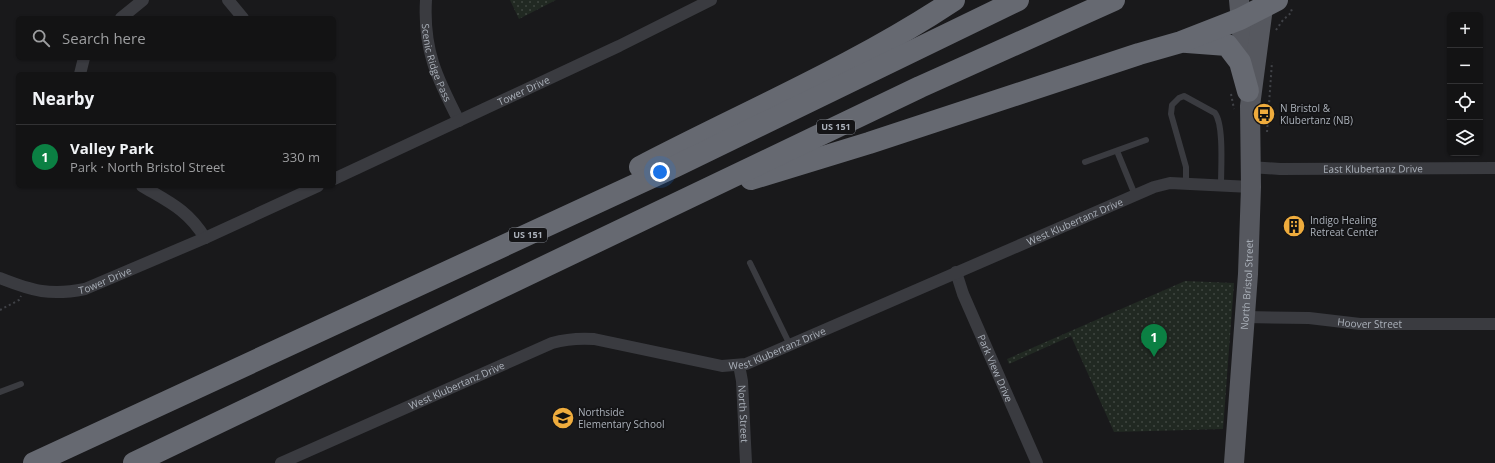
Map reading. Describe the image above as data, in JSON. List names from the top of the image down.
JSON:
{
  "streets": {
    "highway": ["US 151"],
    "main road": ["North Bristol Street"],
    "street": [
      "Scenic Ridge Pass",
      "Tower Drive",
      "East Klubertanz Drive",
      "West Klubertanz Drive",
      "Hoover Street",
      "Park View Drive",
      "North Street"
    ]
  },
  "crossings": [
    ["Scenic Ridge Pass", "Tower Drive"],
    ["East Klubertanz Drive", "West Klubertanz Drive"],
    ["East Klubertanz Drive", "North Bristol Street"],
    ["West Klubertanz Drive", "North Bristol Street"],
    ["West Klubertanz Drive", "Park View Drive"],
    ["West Klubertanz Drive", "North Street"],
    ["North Bristol Street", "Hoover Street"]
  ],
  "places": {
    "bus stop": ["N Bristol & Klubertanz (NB)"],
    "building": ["Indigo Healing Retreat Center"],
    "school or university": ["Northside Elementary School"]
  },
  "page": {
    "map_buttons": ["+", "−"],
    "search": "Search here",
    "heading": "Nearby",
    "list": [
      {
        "mark": "1",
        "name": "Valley Park",
        "note": "Park · North Bristol Street",
        "value": "330 m"
      }
    ],
    "pins": "1"
  }
}
